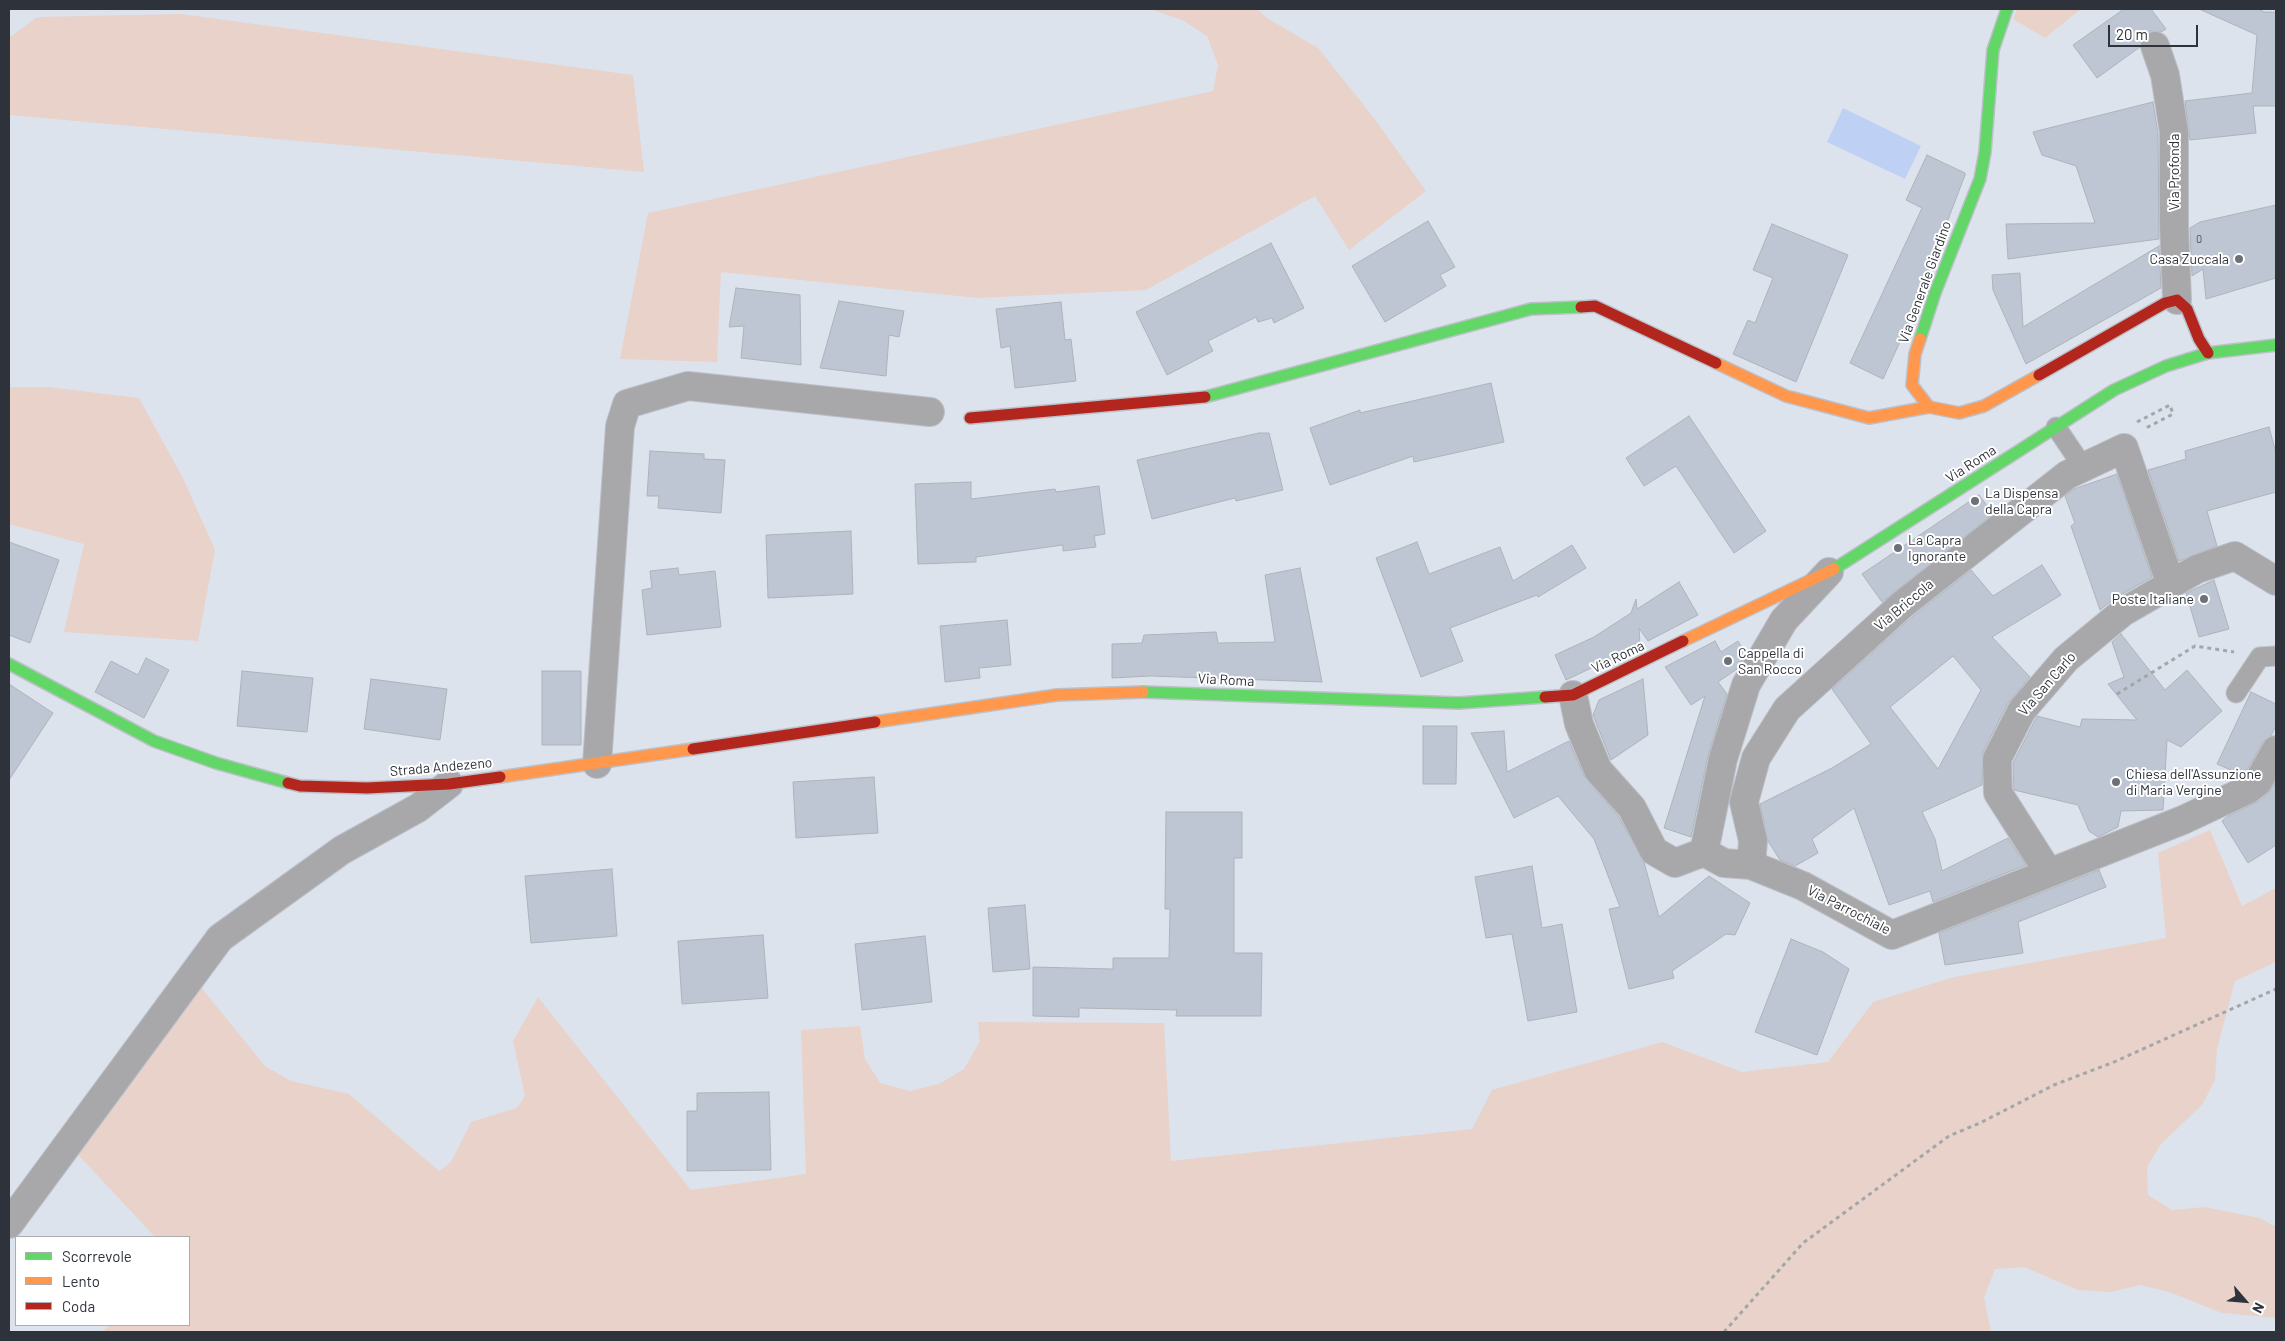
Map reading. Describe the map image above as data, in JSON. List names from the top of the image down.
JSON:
{
  "streets": {
    "street": [
      "Via Profonda",
      "Via Generale Giardino",
      "Via Roma",
      "Via Briccola",
      "Via San Carlo",
      "Strada Andezeno",
      "Via Parrochiale"
    ]
  },
  "crossings": [
    ["Via Roma", "Strada Andezeno"],
    ["Via Briccola", "Via San Carlo"],
    ["Via Briccola", "Via Parrochiale"],
    ["Via San Carlo", "Via Parrochiale"]
  ],
  "places": [
    "Casa Zuccala",
    "La Dispensa della Capra",
    "La Capra Ignorante",
    "Poste Italiane",
    "Cappella di San Rocco",
    "Chiesa dell'Assunzione di Maria Vergine"
  ],
  "house_numbers": ["0"],
  "legend": ["Scorrevole", "Lento", "Coda"],
  "scale_bar": "20 m",
  "north": "bottom right"
}
